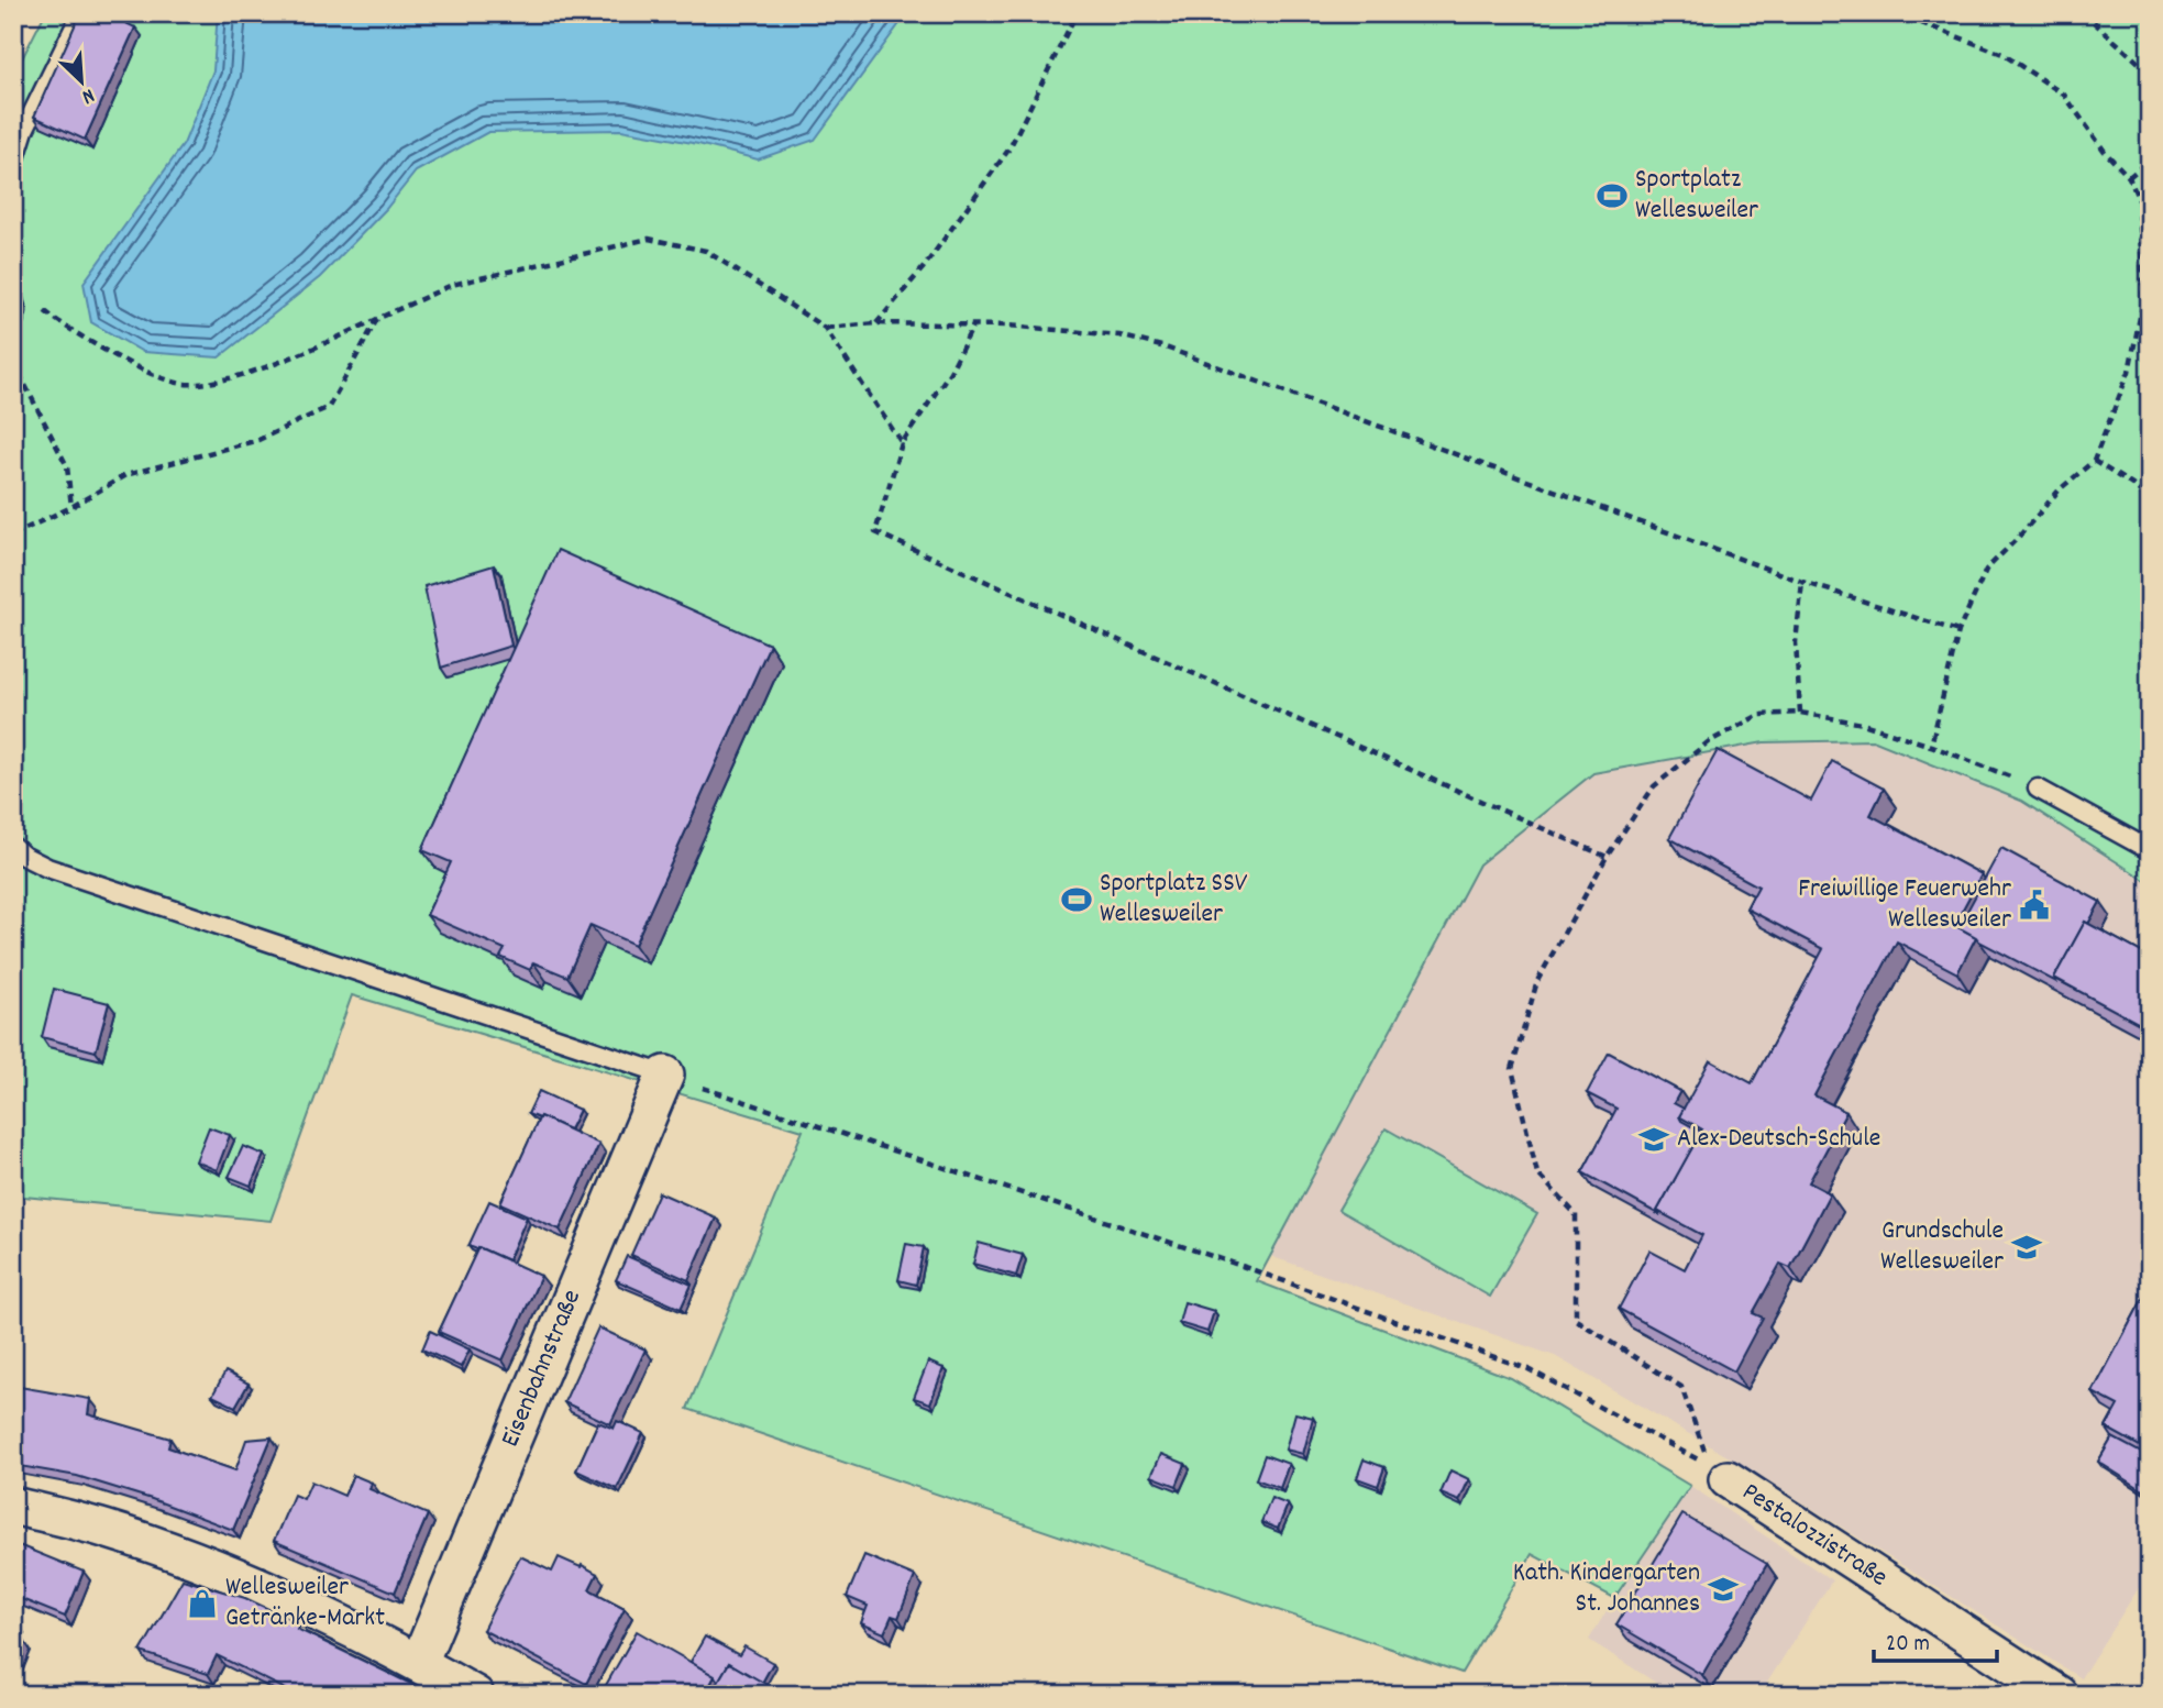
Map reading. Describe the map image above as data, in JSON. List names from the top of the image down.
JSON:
{
  "streets": {
    "street": ["Eisenbahnstraße", "Pestalozzistraße"]
  },
  "places": {
    "sports": ["Sportplatz Wellesweiler", "Sportplatz SSV Wellesweiler"],
    "public building": ["Freiwillige Feuerwehr Wellesweiler"],
    "school or university": ["Alex-Deutsch-Schule", "Grundschule Wellesweiler", "Kath. Kindergarten St. Johannes"],
    "shop": ["Wellesweiler Getränke-Markt"]
  },
  "scale_bar": "20 m",
  "north": "bottom right"
}
